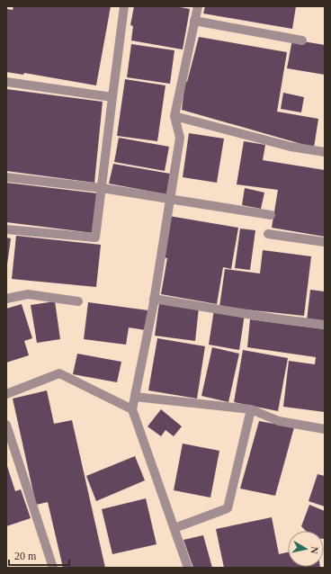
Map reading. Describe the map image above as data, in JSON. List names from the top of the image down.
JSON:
{
  "scale_bar": "20 m",
  "north": "right"
}
